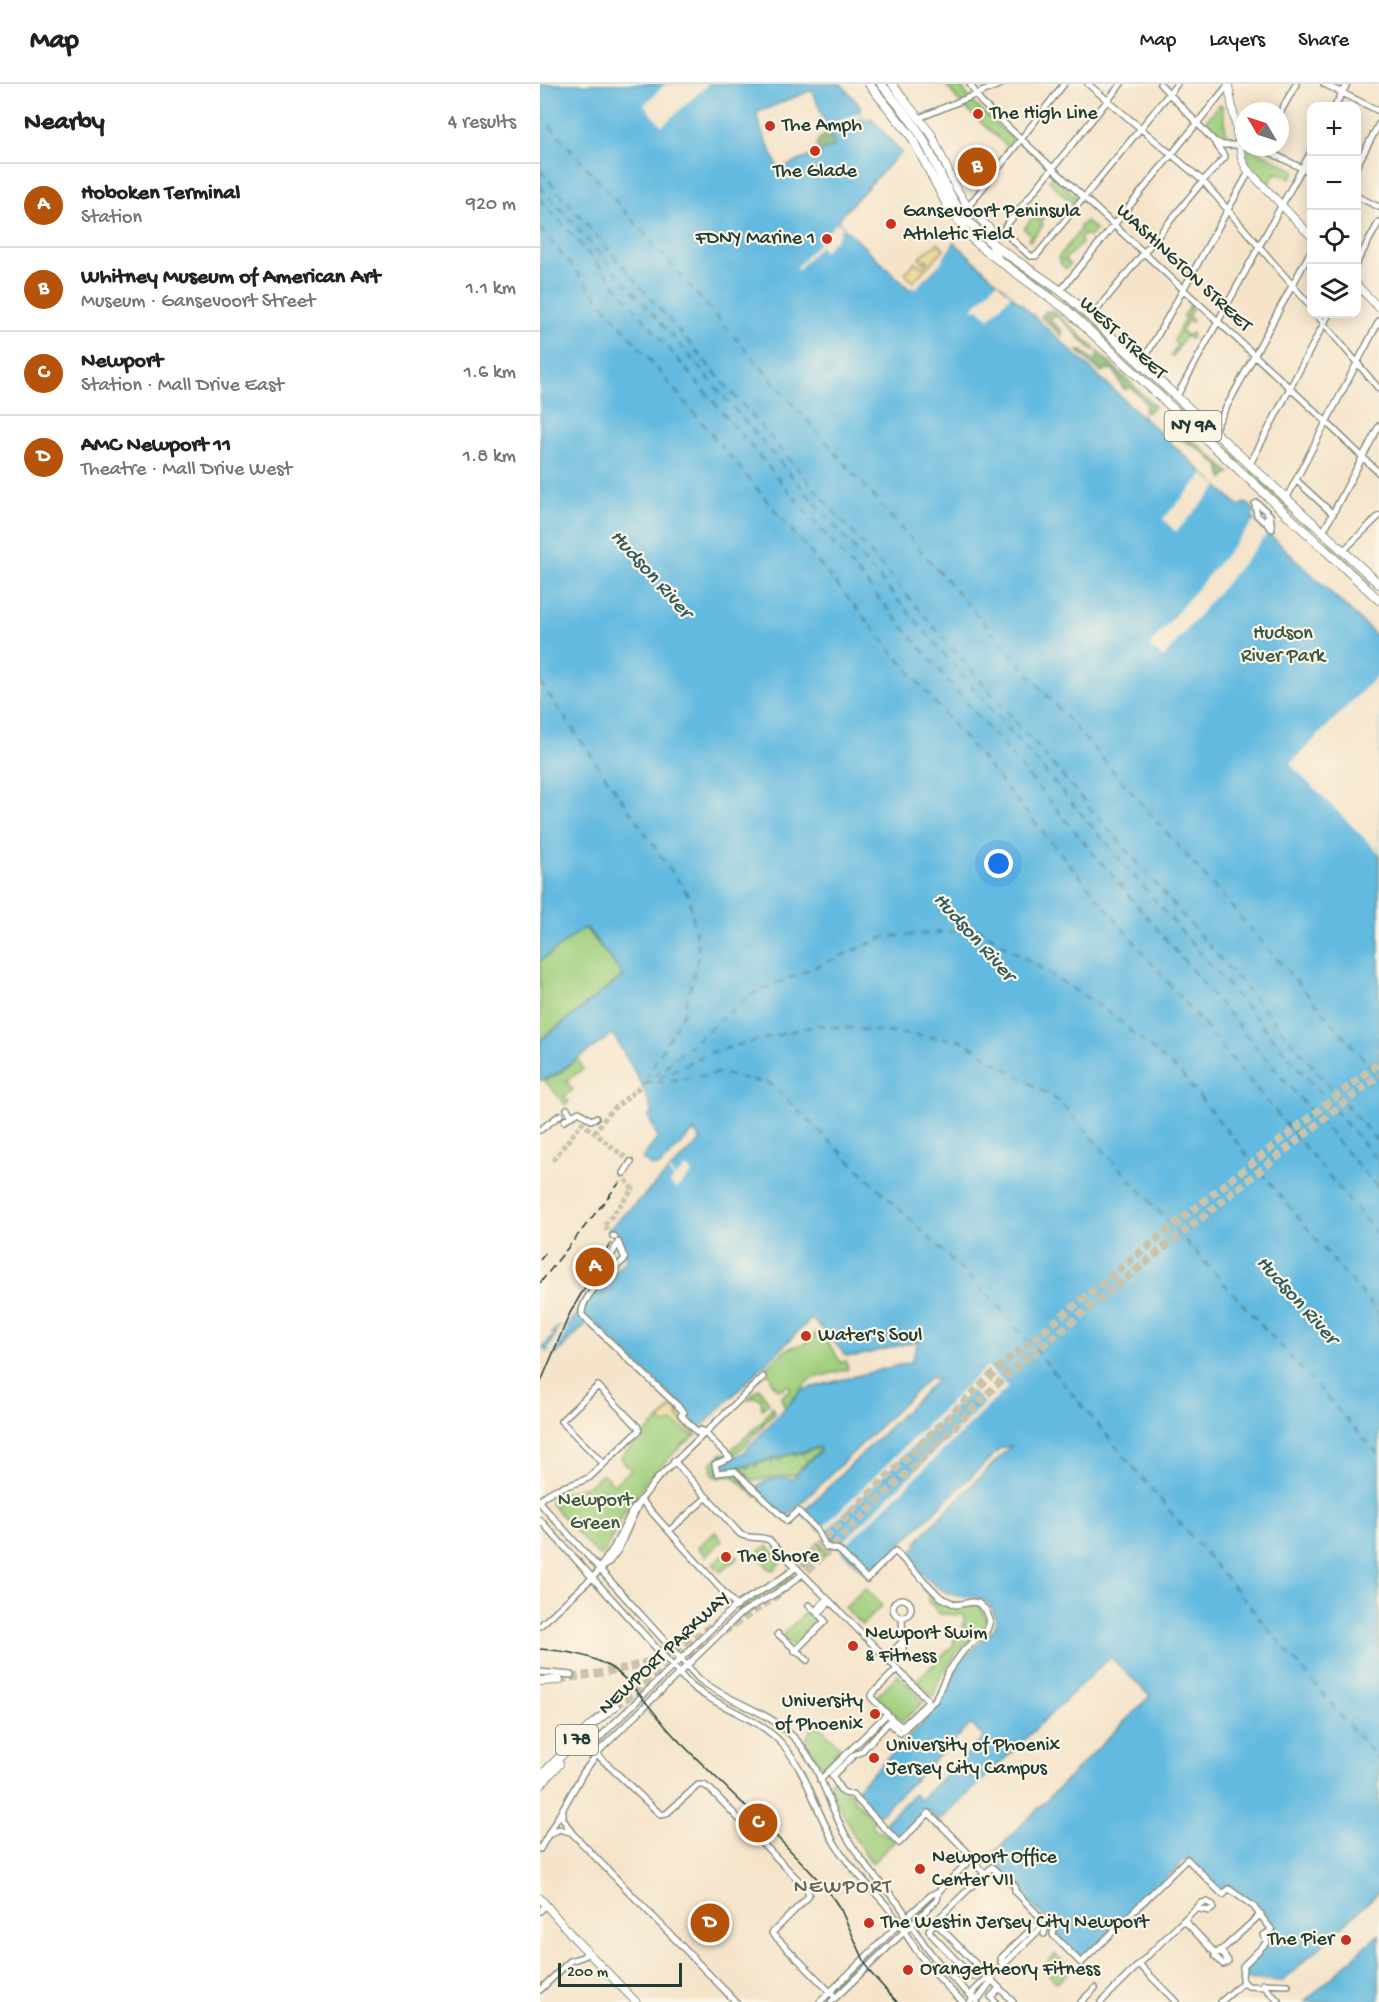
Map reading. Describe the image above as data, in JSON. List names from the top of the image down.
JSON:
{
  "streets": {
    "highway": ["WEST STREET", "NY 9A", "I 78"],
    "street": ["WASHINGTON STREET", "NEWPORT PARKWAY"]
  },
  "districts": ["NEWPORT"],
  "water": ["Hudson River"],
  "parks": ["Hudson River Park", "Newport Green"],
  "places": [
    "The High Line",
    "The Amph",
    "The Glade",
    "Gansevoort Peninsula Athletic Field",
    "FDNY Marine 1",
    "Water's Soul",
    "The Shore",
    "Newport Swim & Fitness",
    "University of Phoenix",
    "University of Phoenix Jersey City Campus",
    "Newport Office Center VII",
    "The Westin Jersey City Newport",
    "The Pier",
    "Orangetheory Fitness"
  ],
  "scale_bar": "200 m",
  "north": "top left",
  "page": {
    "header": "Map",
    "nav": ["Map", "Layers", "Share"],
    "heading": ["Nearby", "4 results"],
    "map_buttons": ["+", "−"],
    "pins": [
      "B",
      "A",
      "C",
      "D"
    ],
    "list": [
      {
        "mark": "A",
        "name": "Hoboken Terminal",
        "note": "Station",
        "value": "920 m"
      },
      {
        "mark": "B",
        "name": "Whitney Museum of American Art",
        "note": "Museum · Gansevoort Street",
        "value": "1.1 km"
      },
      {
        "mark": "C",
        "name": "Newport",
        "note": "Station · Mall Drive East",
        "value": "1.6 km"
      },
      {
        "mark": "D",
        "name": "AMC Newport 11",
        "note": "Theatre · Mall Drive West",
        "value": "1.8 km"
      }
    ],
    "scale": "200 m"
  }
}
